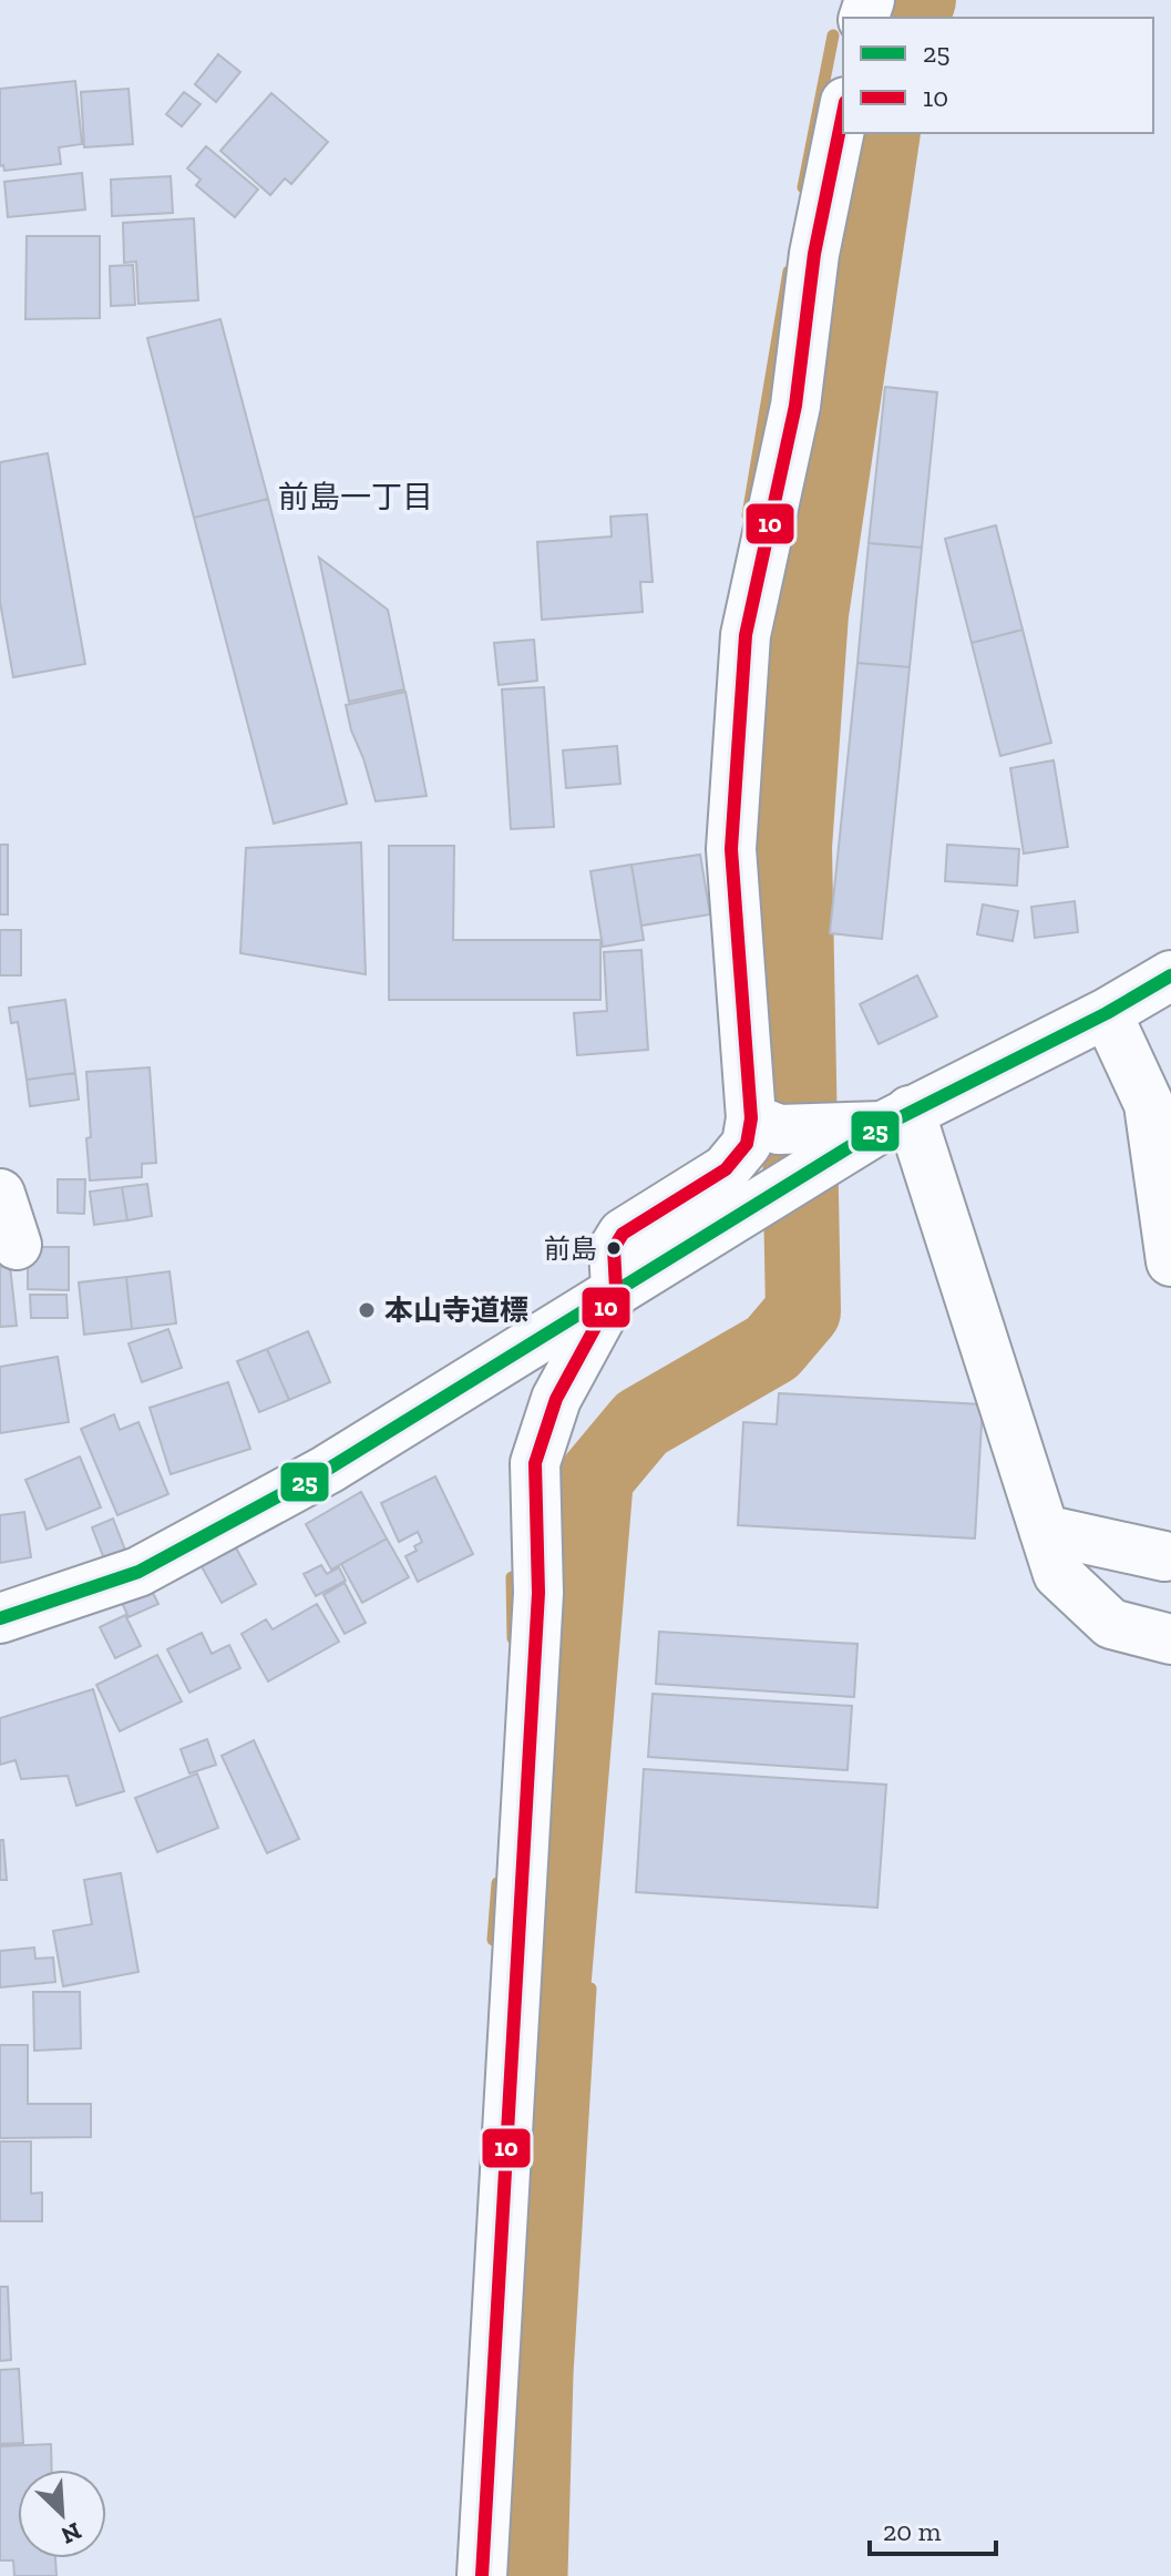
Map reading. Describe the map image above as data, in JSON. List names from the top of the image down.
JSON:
{
  "districts": ["前島一丁目"],
  "places": ["前島", "本山寺道標"],
  "lines": ["transit line 10", "transit line 25"],
  "legend": ["25", "10"],
  "scale_bar": "20 m",
  "north": "bottom right"
}
